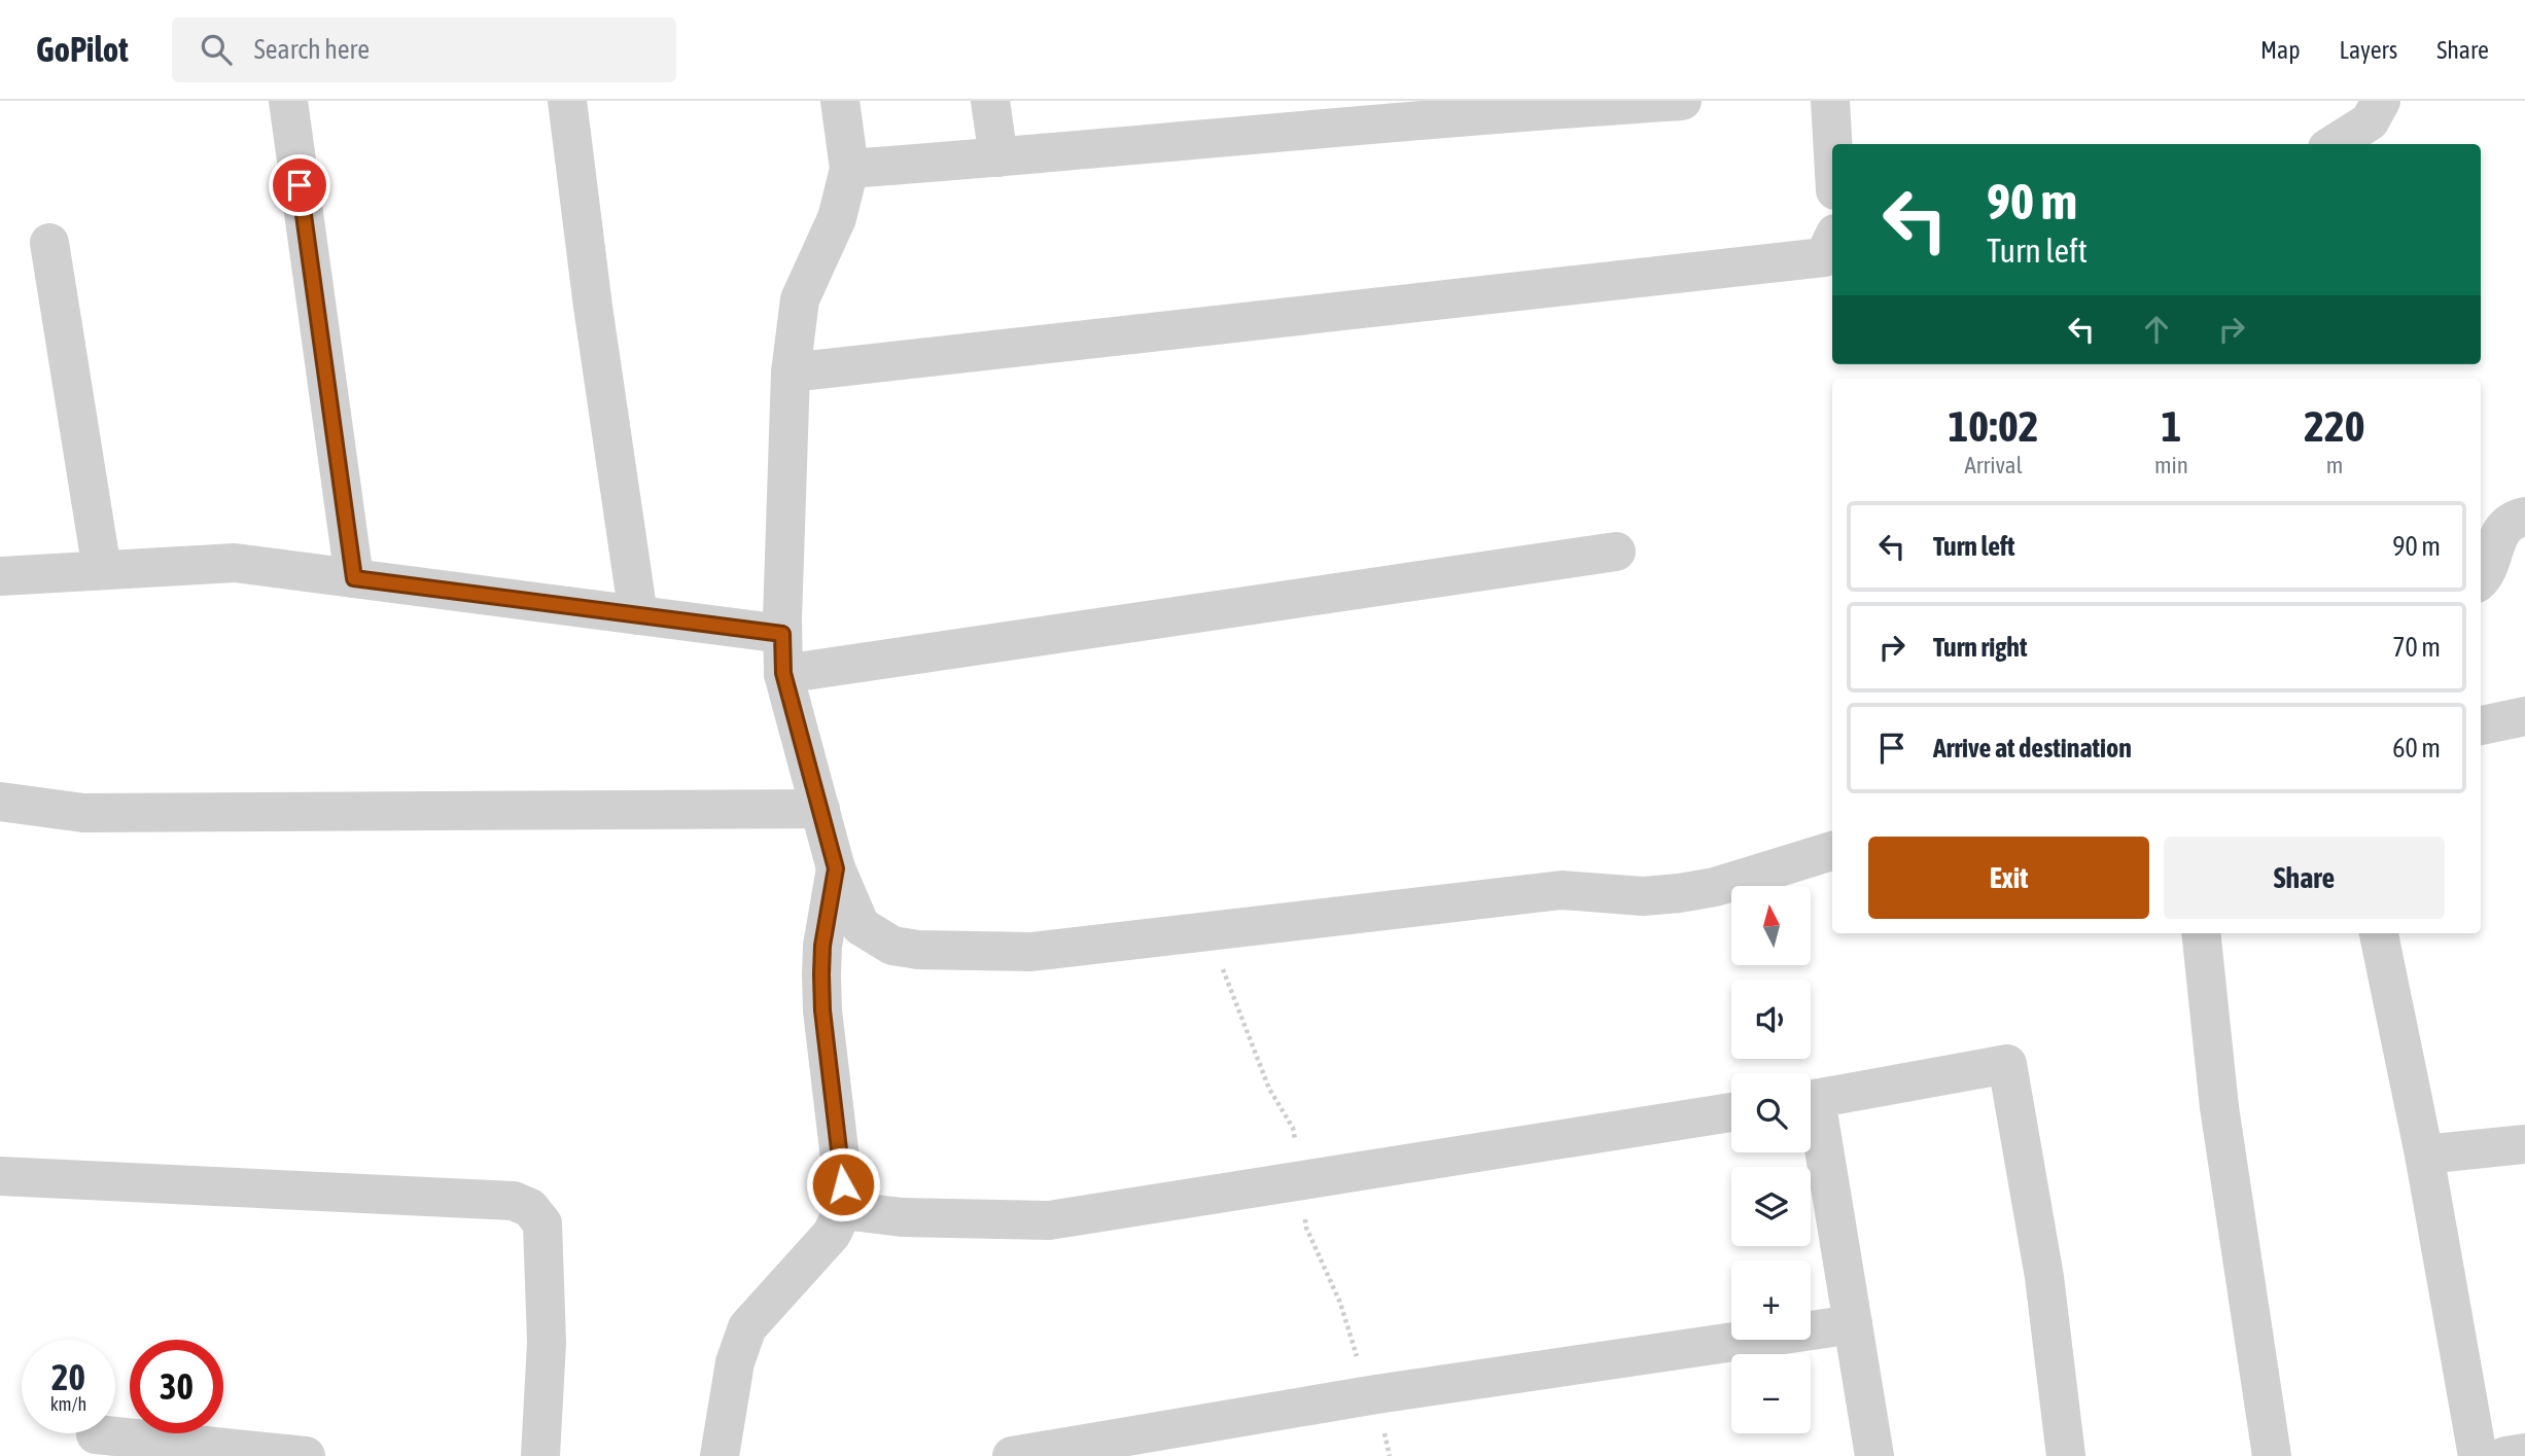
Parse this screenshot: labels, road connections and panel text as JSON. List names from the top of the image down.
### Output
{
  "north": "top",
  "page": {
    "header": "GoPilot",
    "search": "Search here",
    "nav": ["Map", "Layers", "Share"],
    "turn": ["90 m", "Turn left"],
    "eta": [
      "10:02",
      "Arrival",
      "1",
      "min",
      "220",
      "m"
    ],
    "list": [
      {
        "name": "Turn left",
        "value": "90 m"
      },
      {
        "name": "Turn right",
        "value": "70 m"
      },
      {
        "name": "Arrive at destination",
        "value": "60 m"
      }
    ],
    "buttons": ["Exit", "Share"],
    "map_buttons": ["+", "−"],
    "speed": "20 km/h",
    "limit": "30"
  }
}
